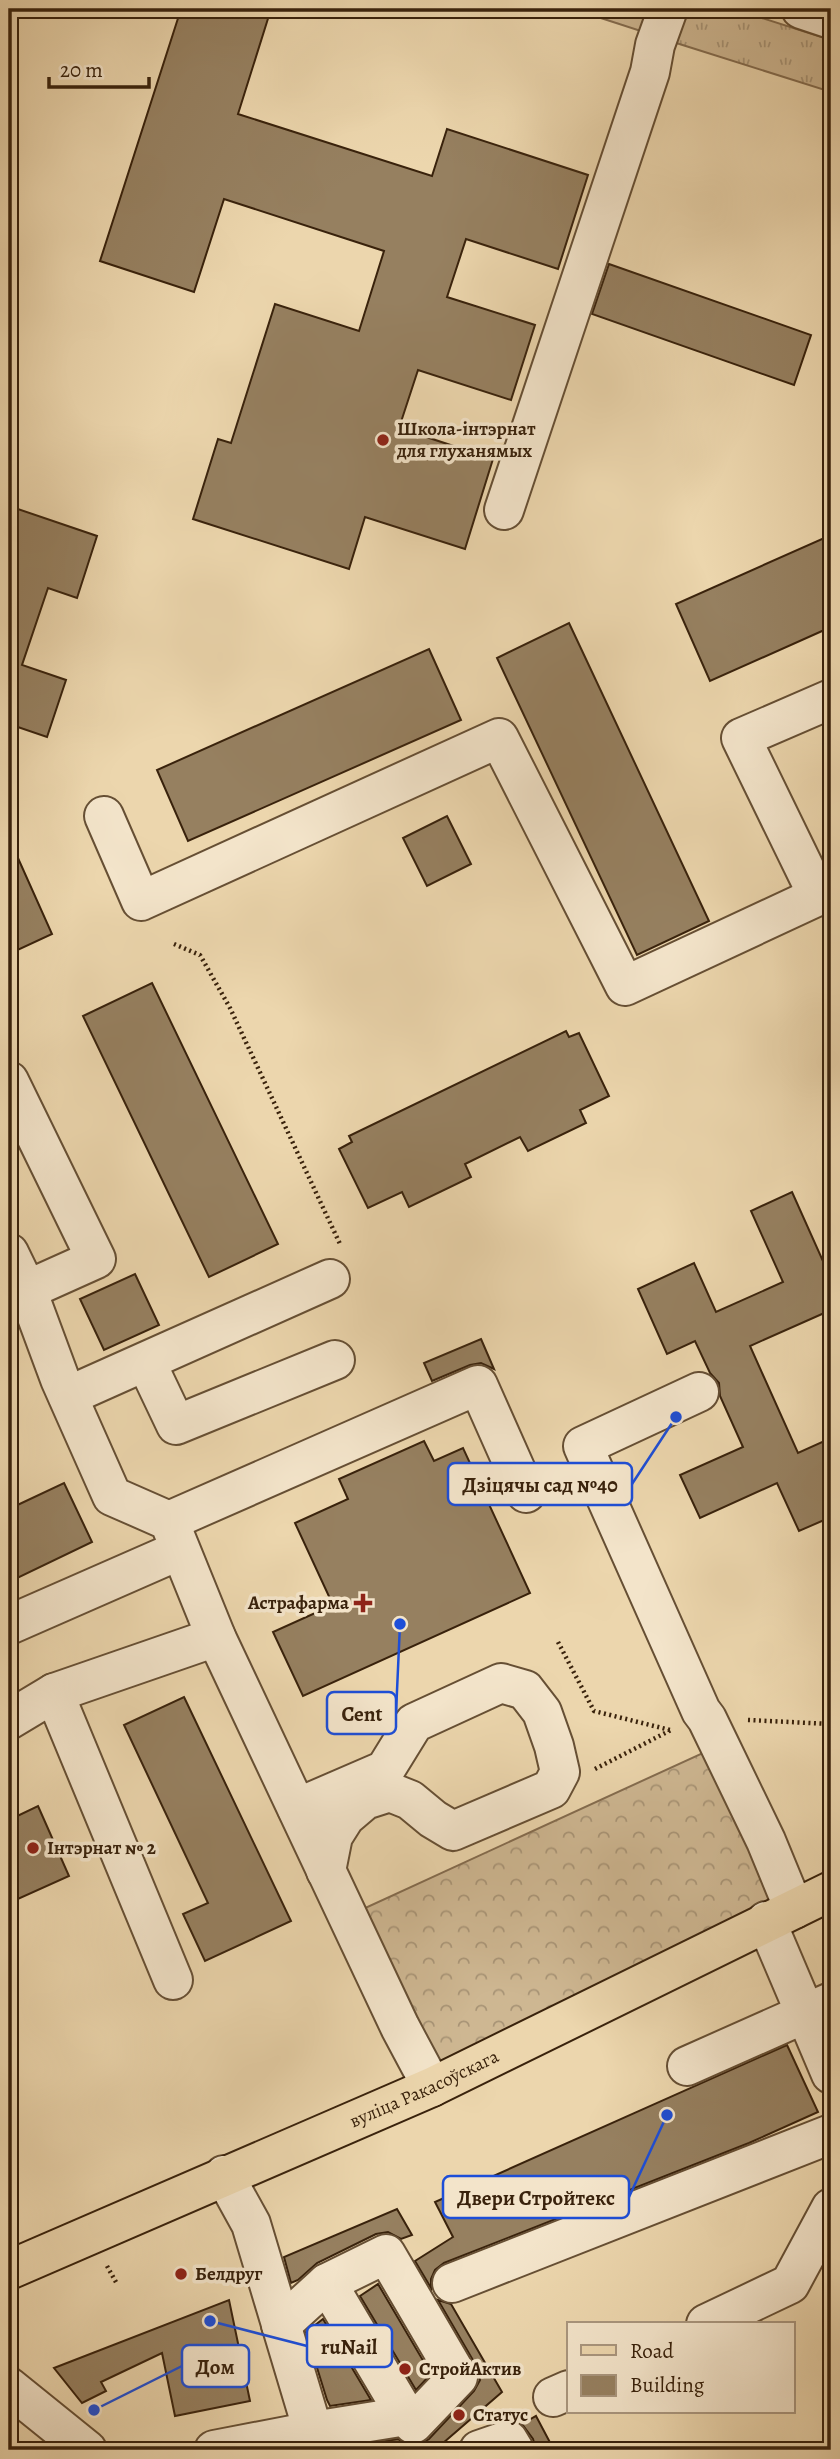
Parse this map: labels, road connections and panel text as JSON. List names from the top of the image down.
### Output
{
  "streets": {
    "main road": ["вуліца Ракасоўскага"]
  },
  "places": {
    "other": [
      "Школа-інтэрнат для глуханямых",
      "Дзіцячы сад №40",
      "Cent",
      "Інтэрнат № 2",
      "Двери Стройтекс",
      "Белдруг",
      "ruNail",
      "СтройАктив",
      "Дом",
      "Статус"
    ],
    "health": ["Астрафарма"]
  },
  "legend": ["Road", "Building"],
  "scale_bar": "20 m"
}
